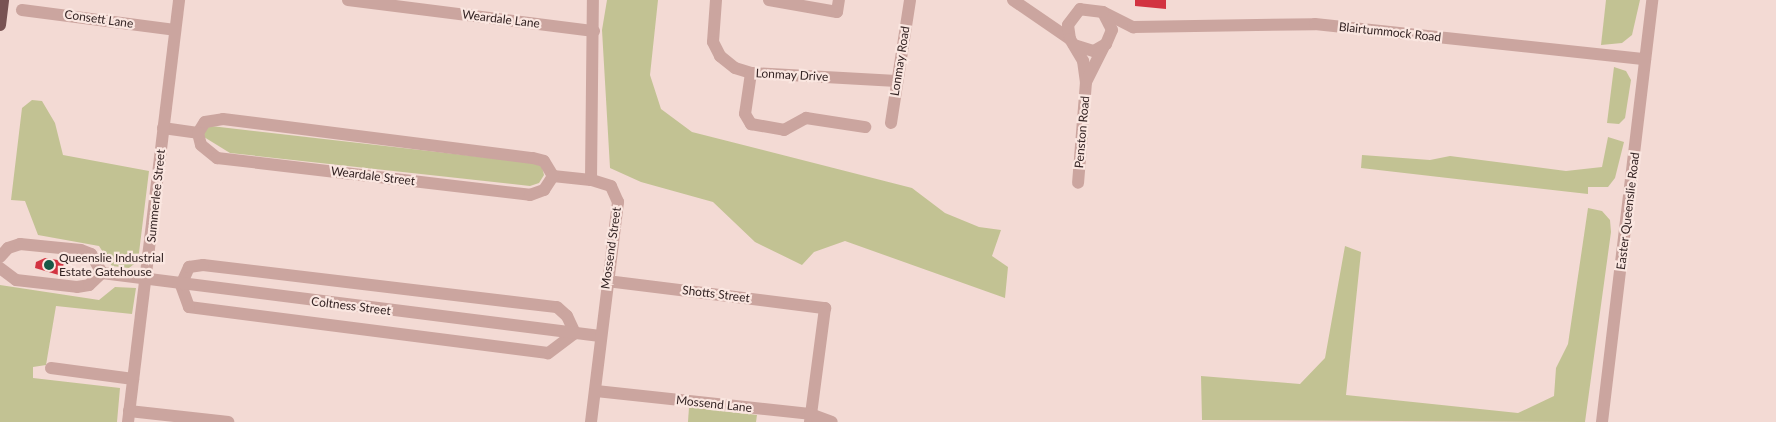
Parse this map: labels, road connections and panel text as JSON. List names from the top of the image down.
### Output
{
  "streets": {
    "street": [
      "Consett Lane",
      "Weardale Lane",
      "Blairtummock Road",
      "Lonmay Road",
      "Lonmay Drive",
      "Penston Road",
      "Weardale Street",
      "Summerlee Street",
      "Easter Queenslie Road",
      "Mossend Street",
      "Shotts Street",
      "Coltness Street",
      "Mossend Lane"
    ]
  },
  "crossings": [
    ["Consett Lane", "Summerlee Street"],
    ["Blairtummock Road", "Easter Queenslie Road"],
    ["Lonmay Road", "Lonmay Drive"],
    ["Summerlee Street", "Coltness Street"],
    ["Mossend Street", "Shotts Street"],
    ["Mossend Street", "Coltness Street"],
    ["Mossend Street", "Mossend Lane"],
    ["Shotts Street", "Mossend Lane"]
  ],
  "places": ["Queenslie Industrial Estate Gatehouse"]
}
